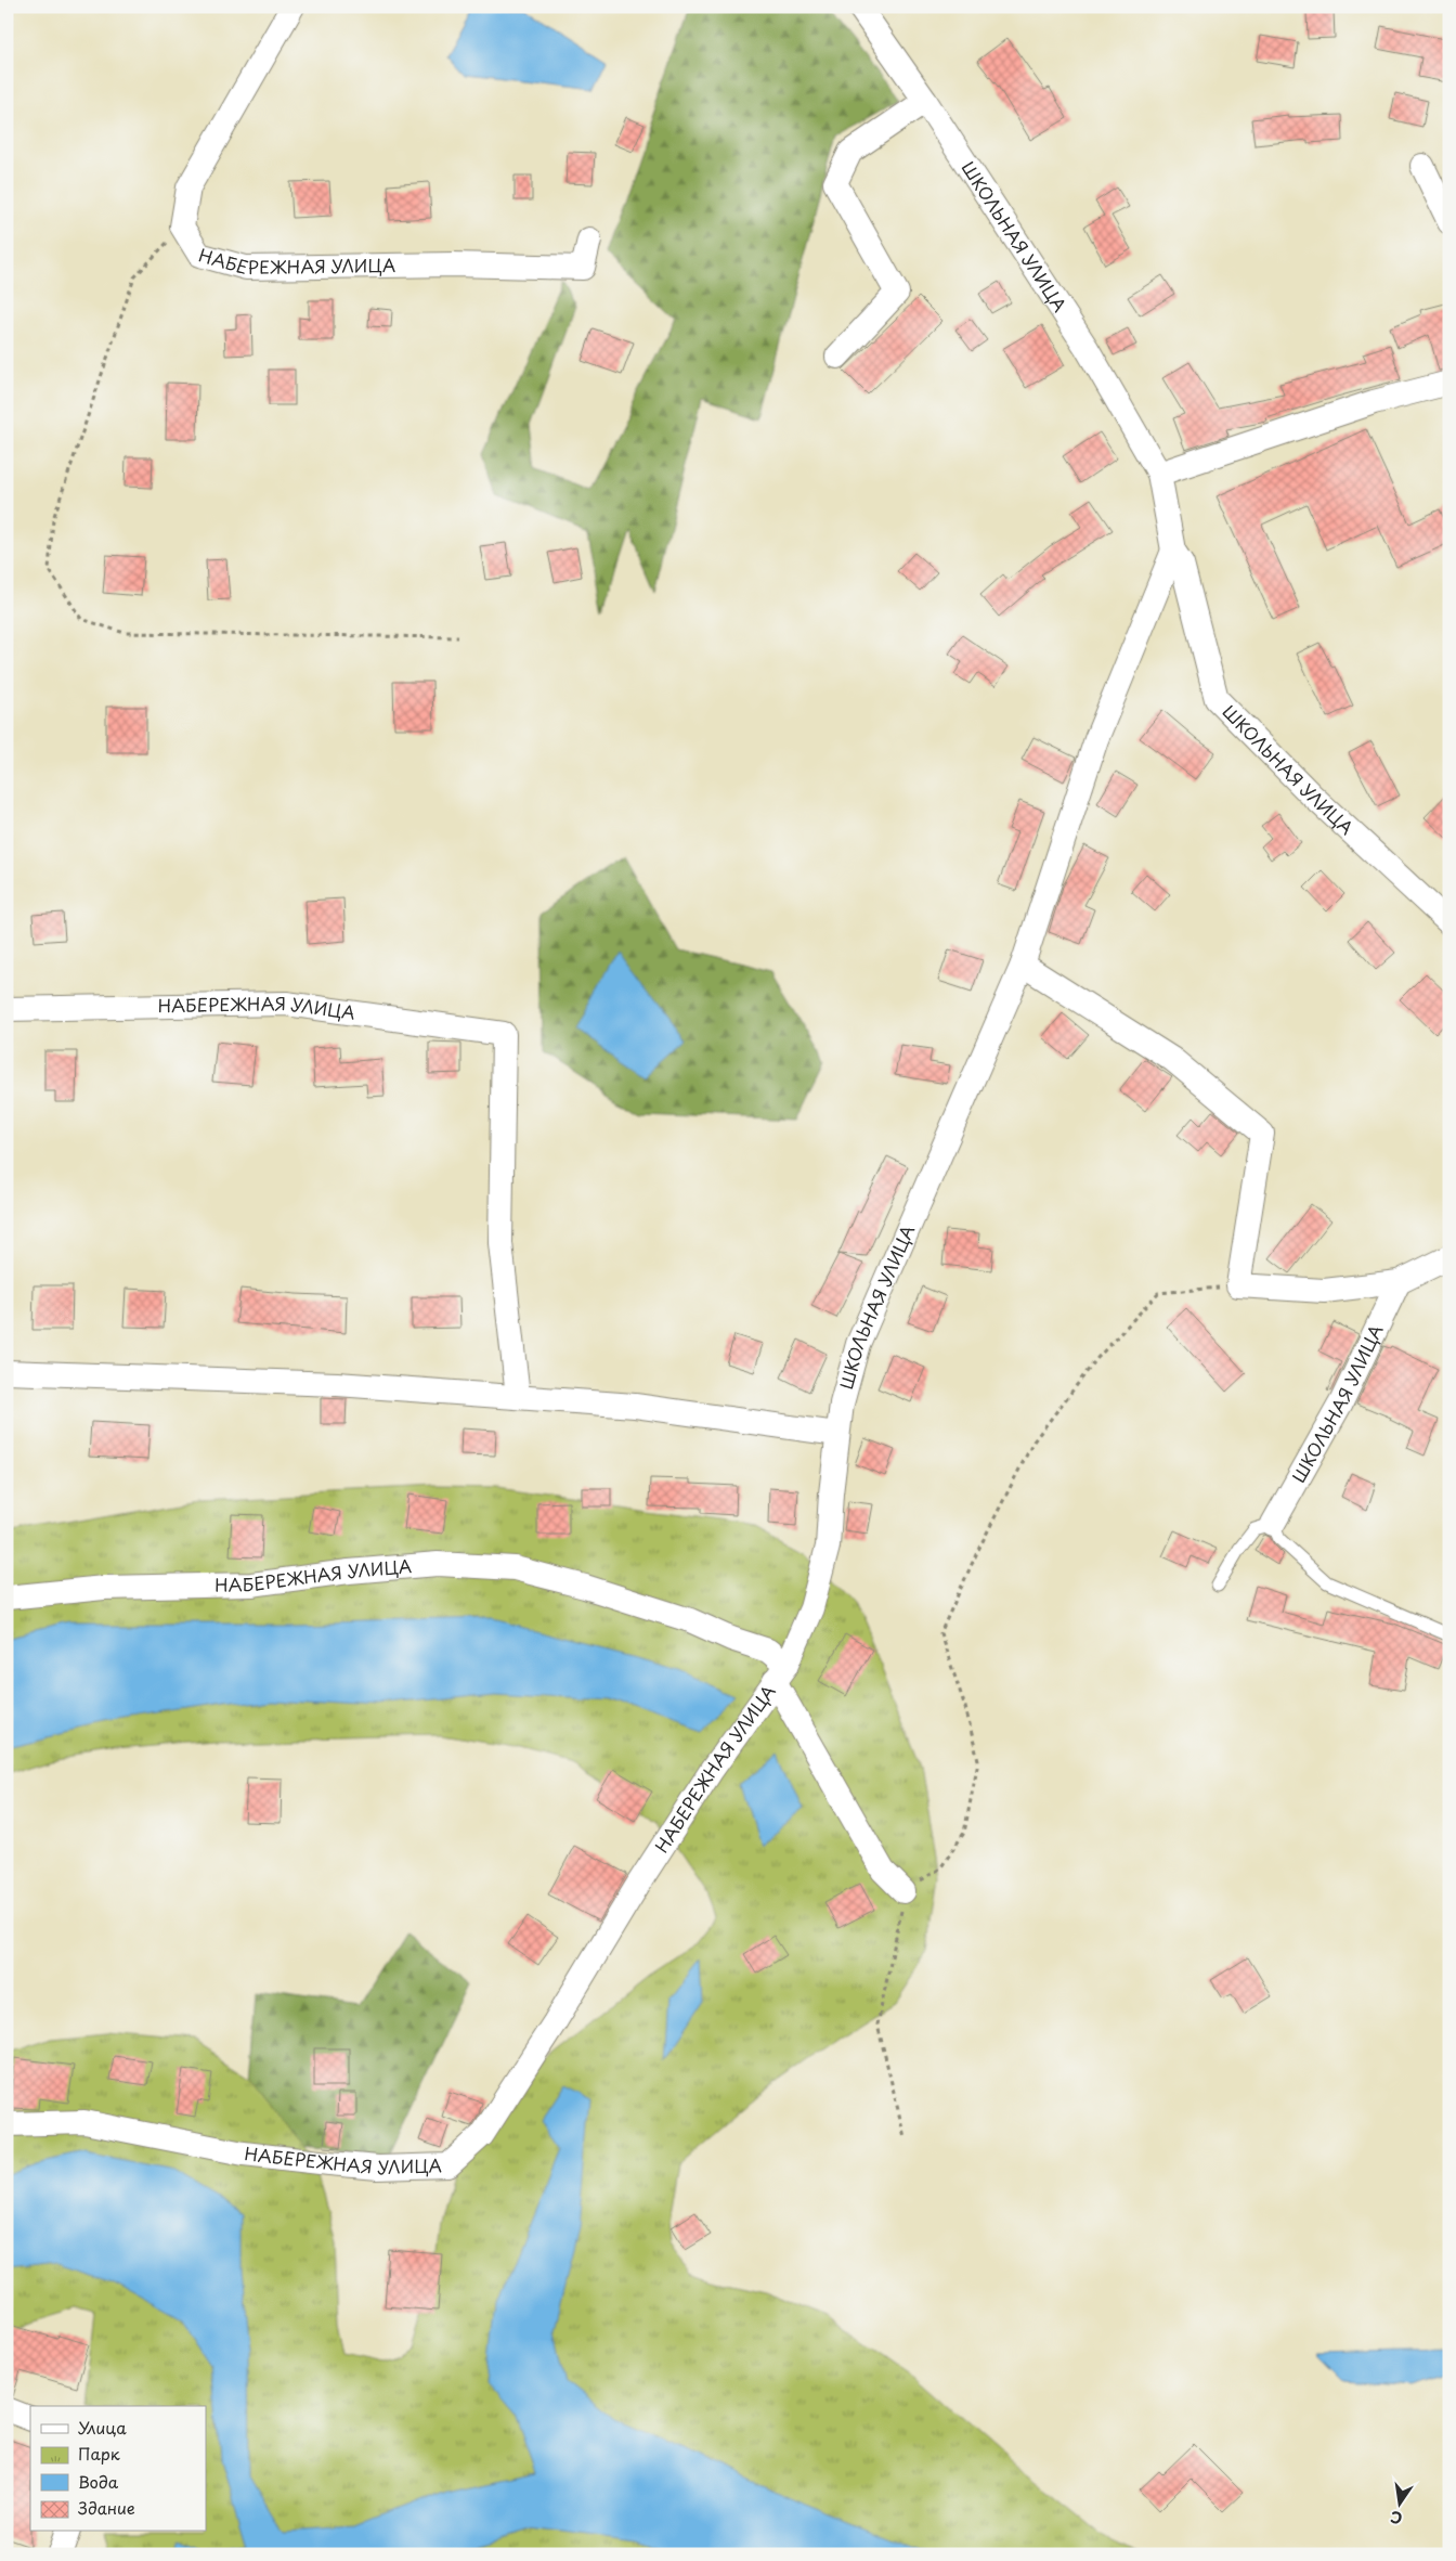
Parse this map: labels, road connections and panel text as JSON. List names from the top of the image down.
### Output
{
  "streets": {
    "street": ["ШКОЛЬНАЯ УЛИЦА", "НАБЕРЕЖНАЯ УЛИЦА"]
  },
  "crossings": [
    ["ШКОЛЬНАЯ УЛИЦА", "НАБЕРЕЖНАЯ УЛИЦА"]
  ],
  "legend": [
    "Улица",
    "Парк",
    "Вода",
    "Здание"
  ],
  "north": "bottom"
}
